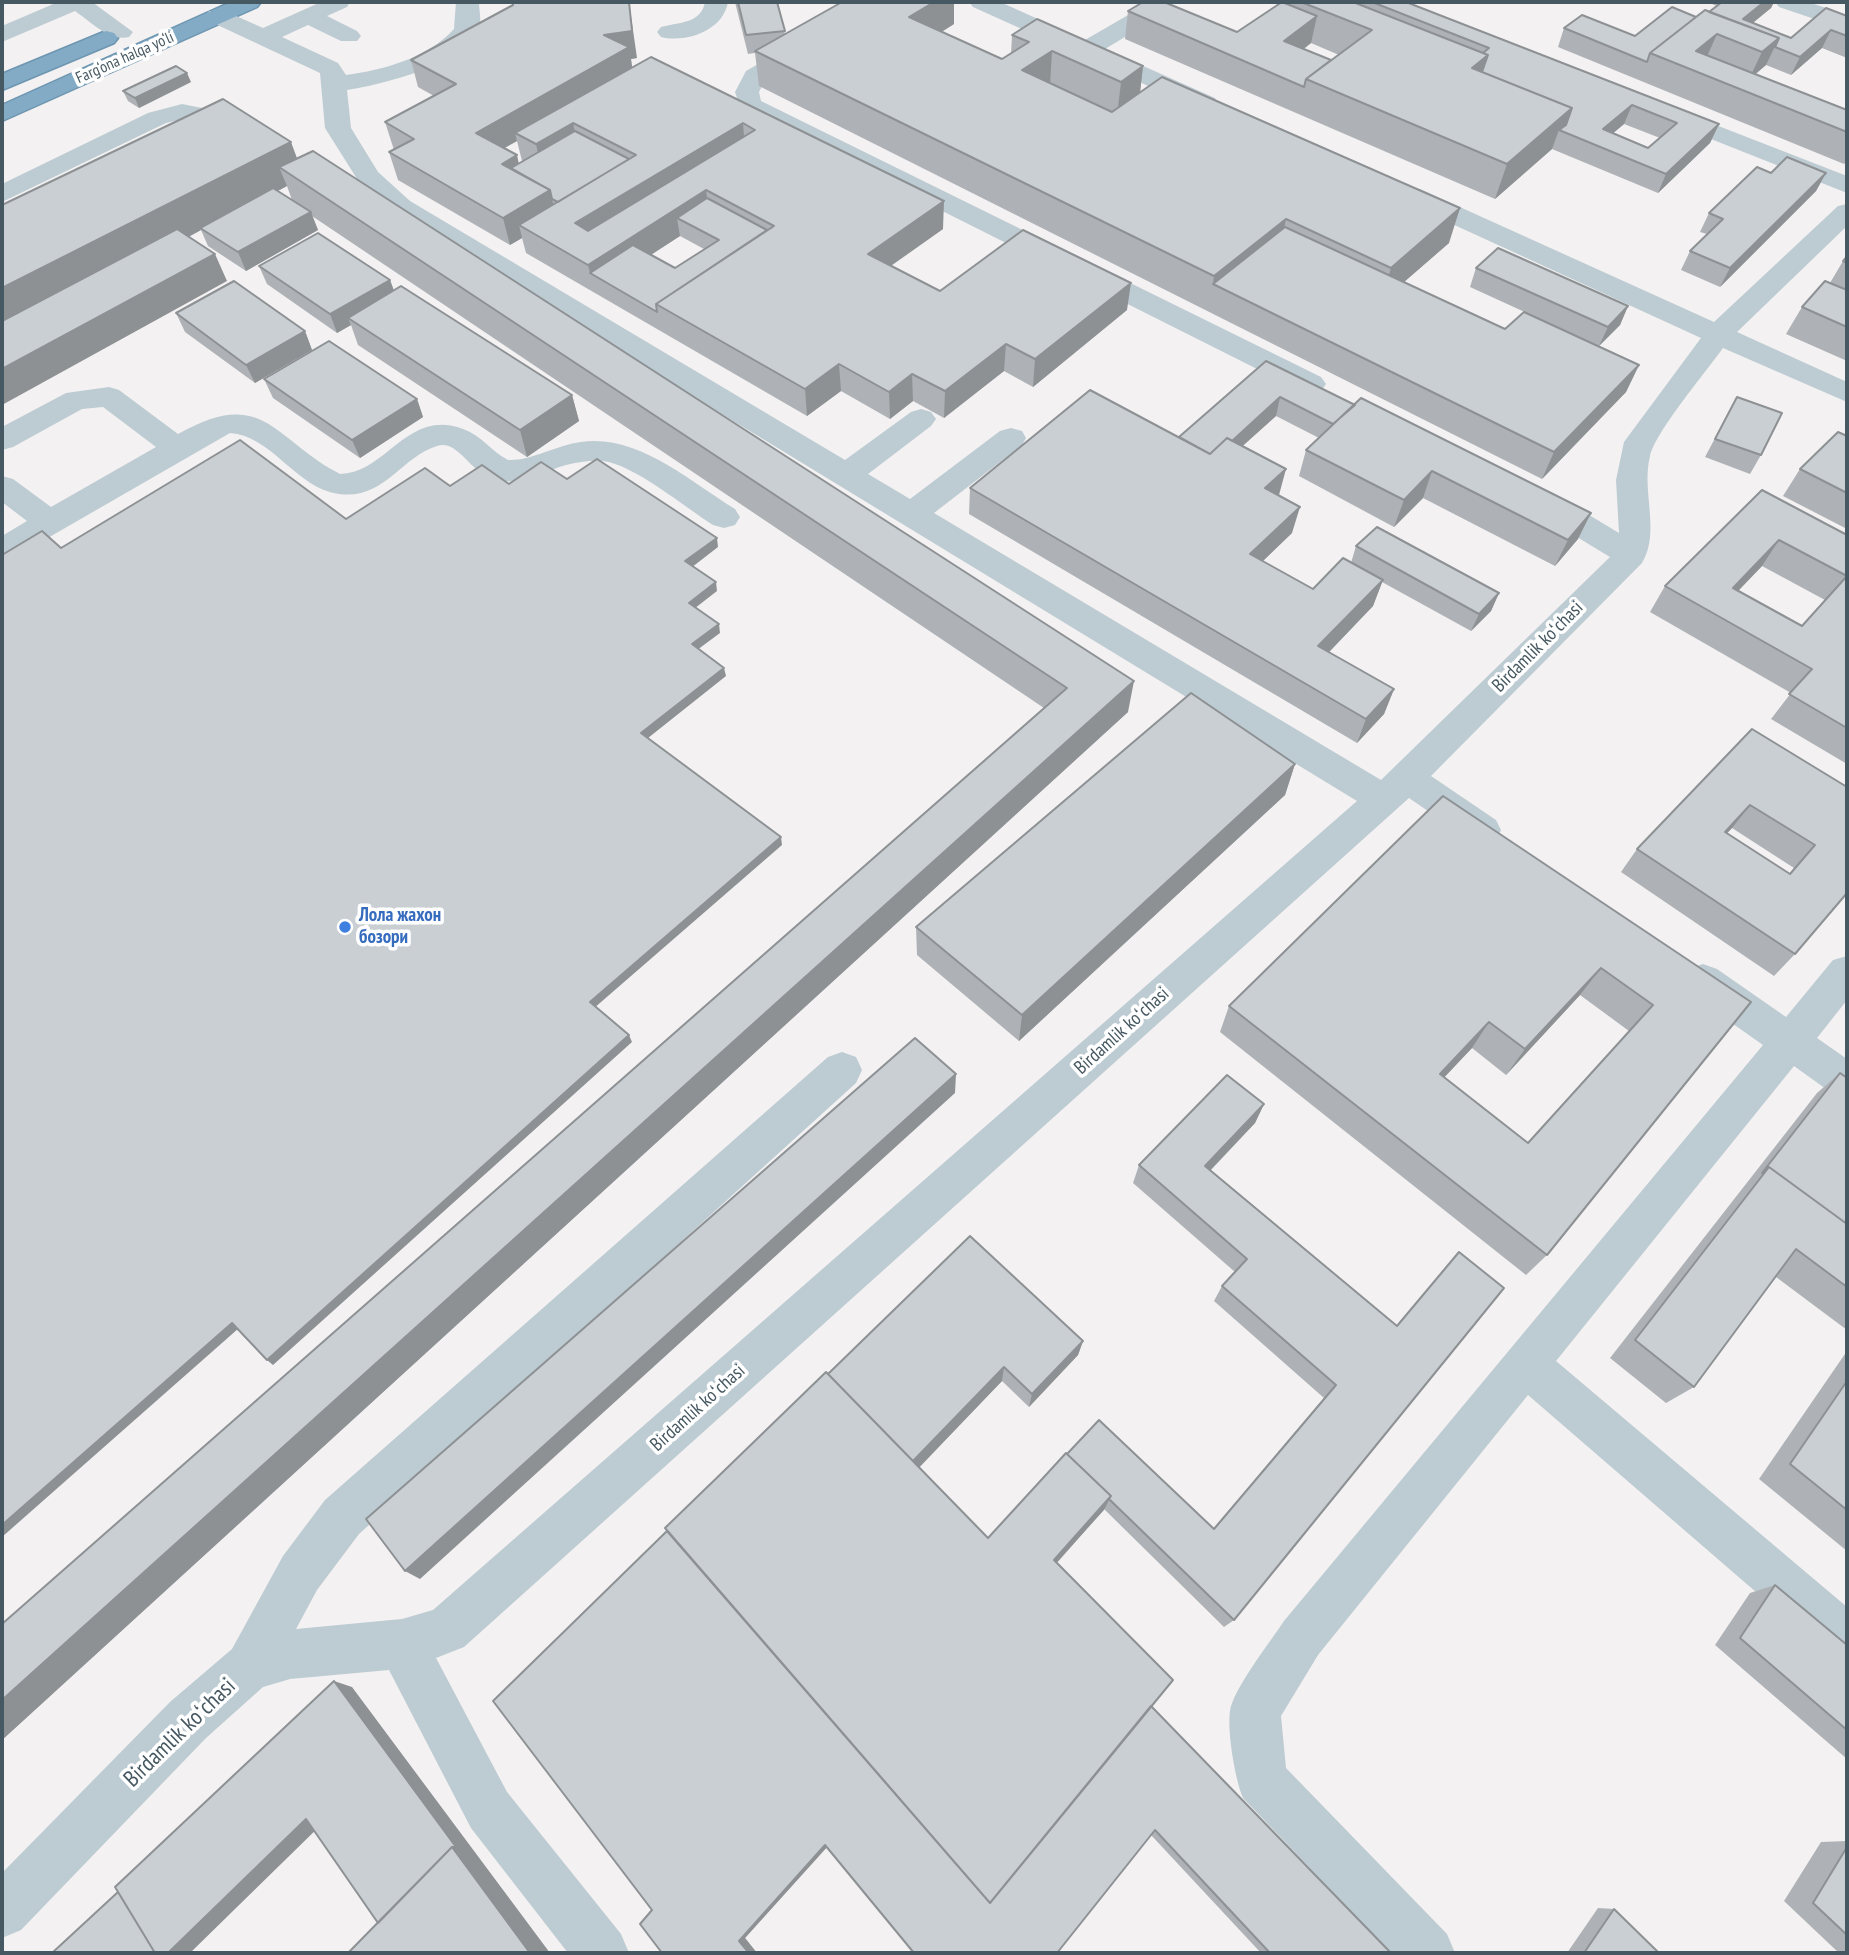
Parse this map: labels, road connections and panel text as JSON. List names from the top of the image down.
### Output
{
  "streets": {
    "highway": ["Farg‘ona halqa yo‘li"],
    "street": ["Birdamlik koʻchasi"]
  },
  "places": ["Лола жахон бозори"]
}
